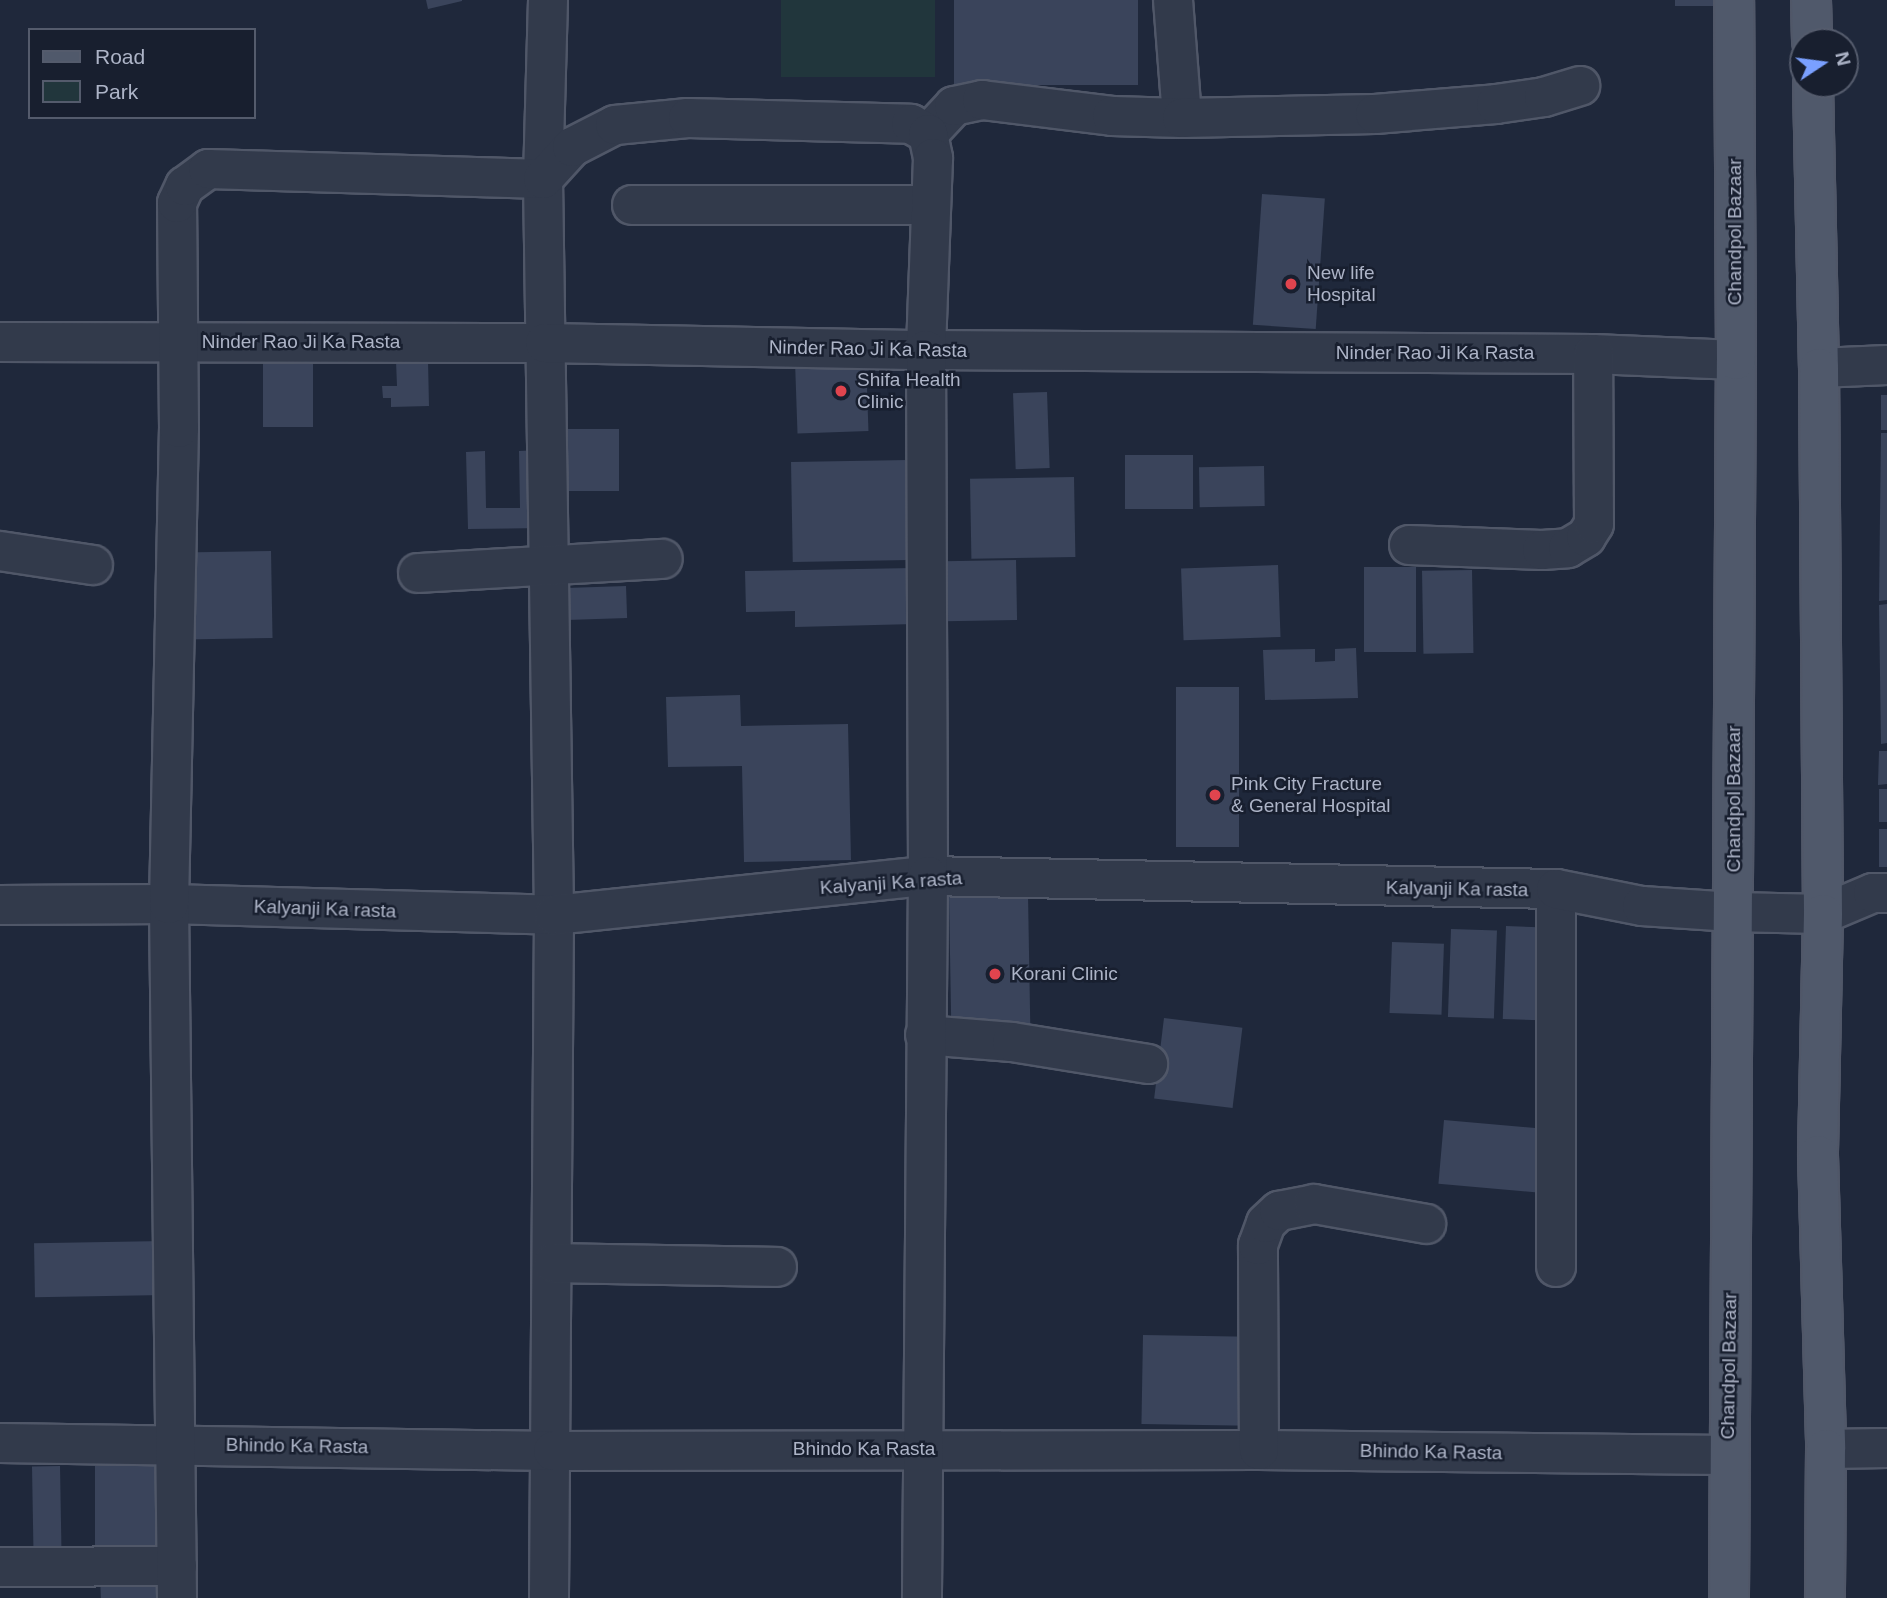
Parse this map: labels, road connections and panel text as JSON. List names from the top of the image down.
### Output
{
  "streets": {
    "main road": ["Chandpol Bazaar"],
    "street": ["Ninder Rao Ji Ka Rasta", "Kalyanji Ka rasta", "Bhindo Ka Rasta"]
  },
  "crossings": [
    ["Chandpol Bazaar", "Ninder Rao Ji Ka Rasta"],
    ["Chandpol Bazaar", "Kalyanji Ka rasta"],
    ["Chandpol Bazaar", "Bhindo Ka Rasta"]
  ],
  "places": [
    "New life Hospital",
    "Shifa Health Clinic",
    "Pink City Fracture & General Hospital",
    "Korani Clinic"
  ],
  "legend": ["Road", "Park"],
  "north": "right"
}
